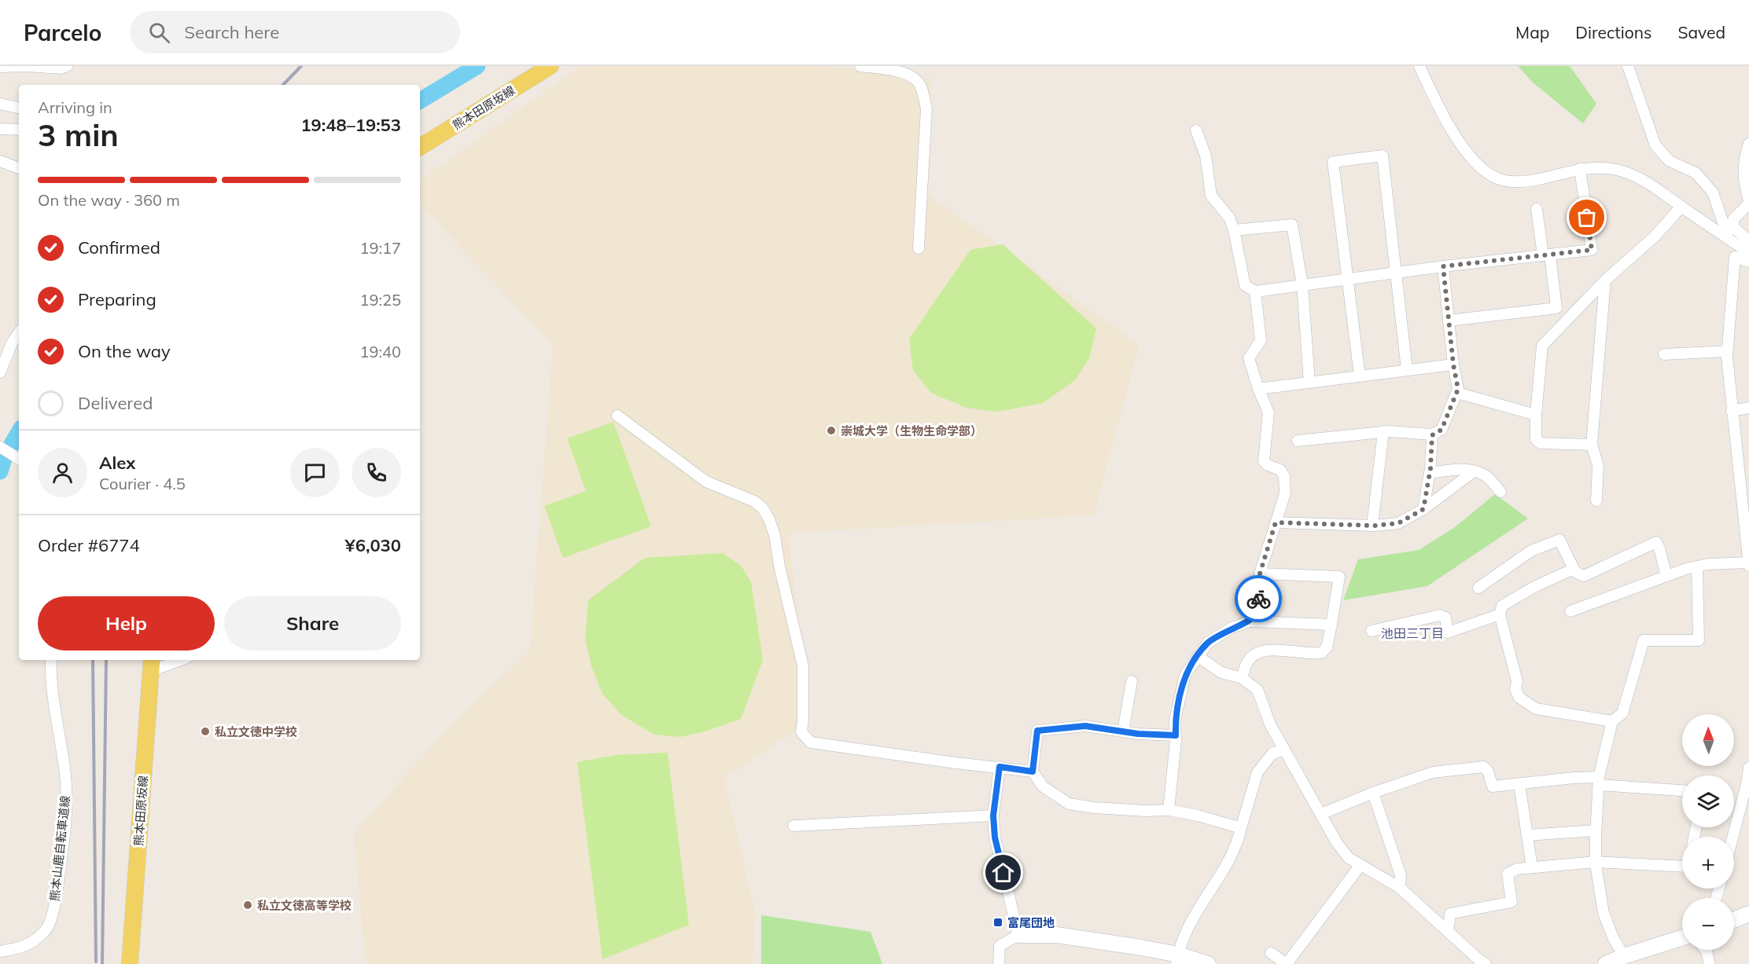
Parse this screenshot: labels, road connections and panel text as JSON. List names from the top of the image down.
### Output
{
  "streets": {
    "main road": ["熊本田原坂線"],
    "street": ["熊本山鹿自転車道線"]
  },
  "districts": ["池田三丁目"],
  "places": {
    "other": ["崇城大学（生物生命学部）", "私立文徳中学校", "私立文徳高等学校"],
    "transit": ["富尾団地"]
  },
  "north": "top",
  "page": {
    "header": "Parcelo",
    "search": "Search here",
    "nav": ["Map", "Directions", "Saved"],
    "heading": ["3 min", "Arriving in", "19:48–19:53"],
    "panel": [
      "Alex",
      "Courier · 4.5",
      "Order #6774",
      "¥6,030"
    ],
    "bar": "On the way · 360 m",
    "list": [
      ["Confirmed", "19:17"],
      ["Preparing", "19:25"],
      ["On the way", "19:40"],
      "Delivered"
    ],
    "buttons": ["Help", "Share"],
    "map_buttons": ["+", "−"]
  }
}
